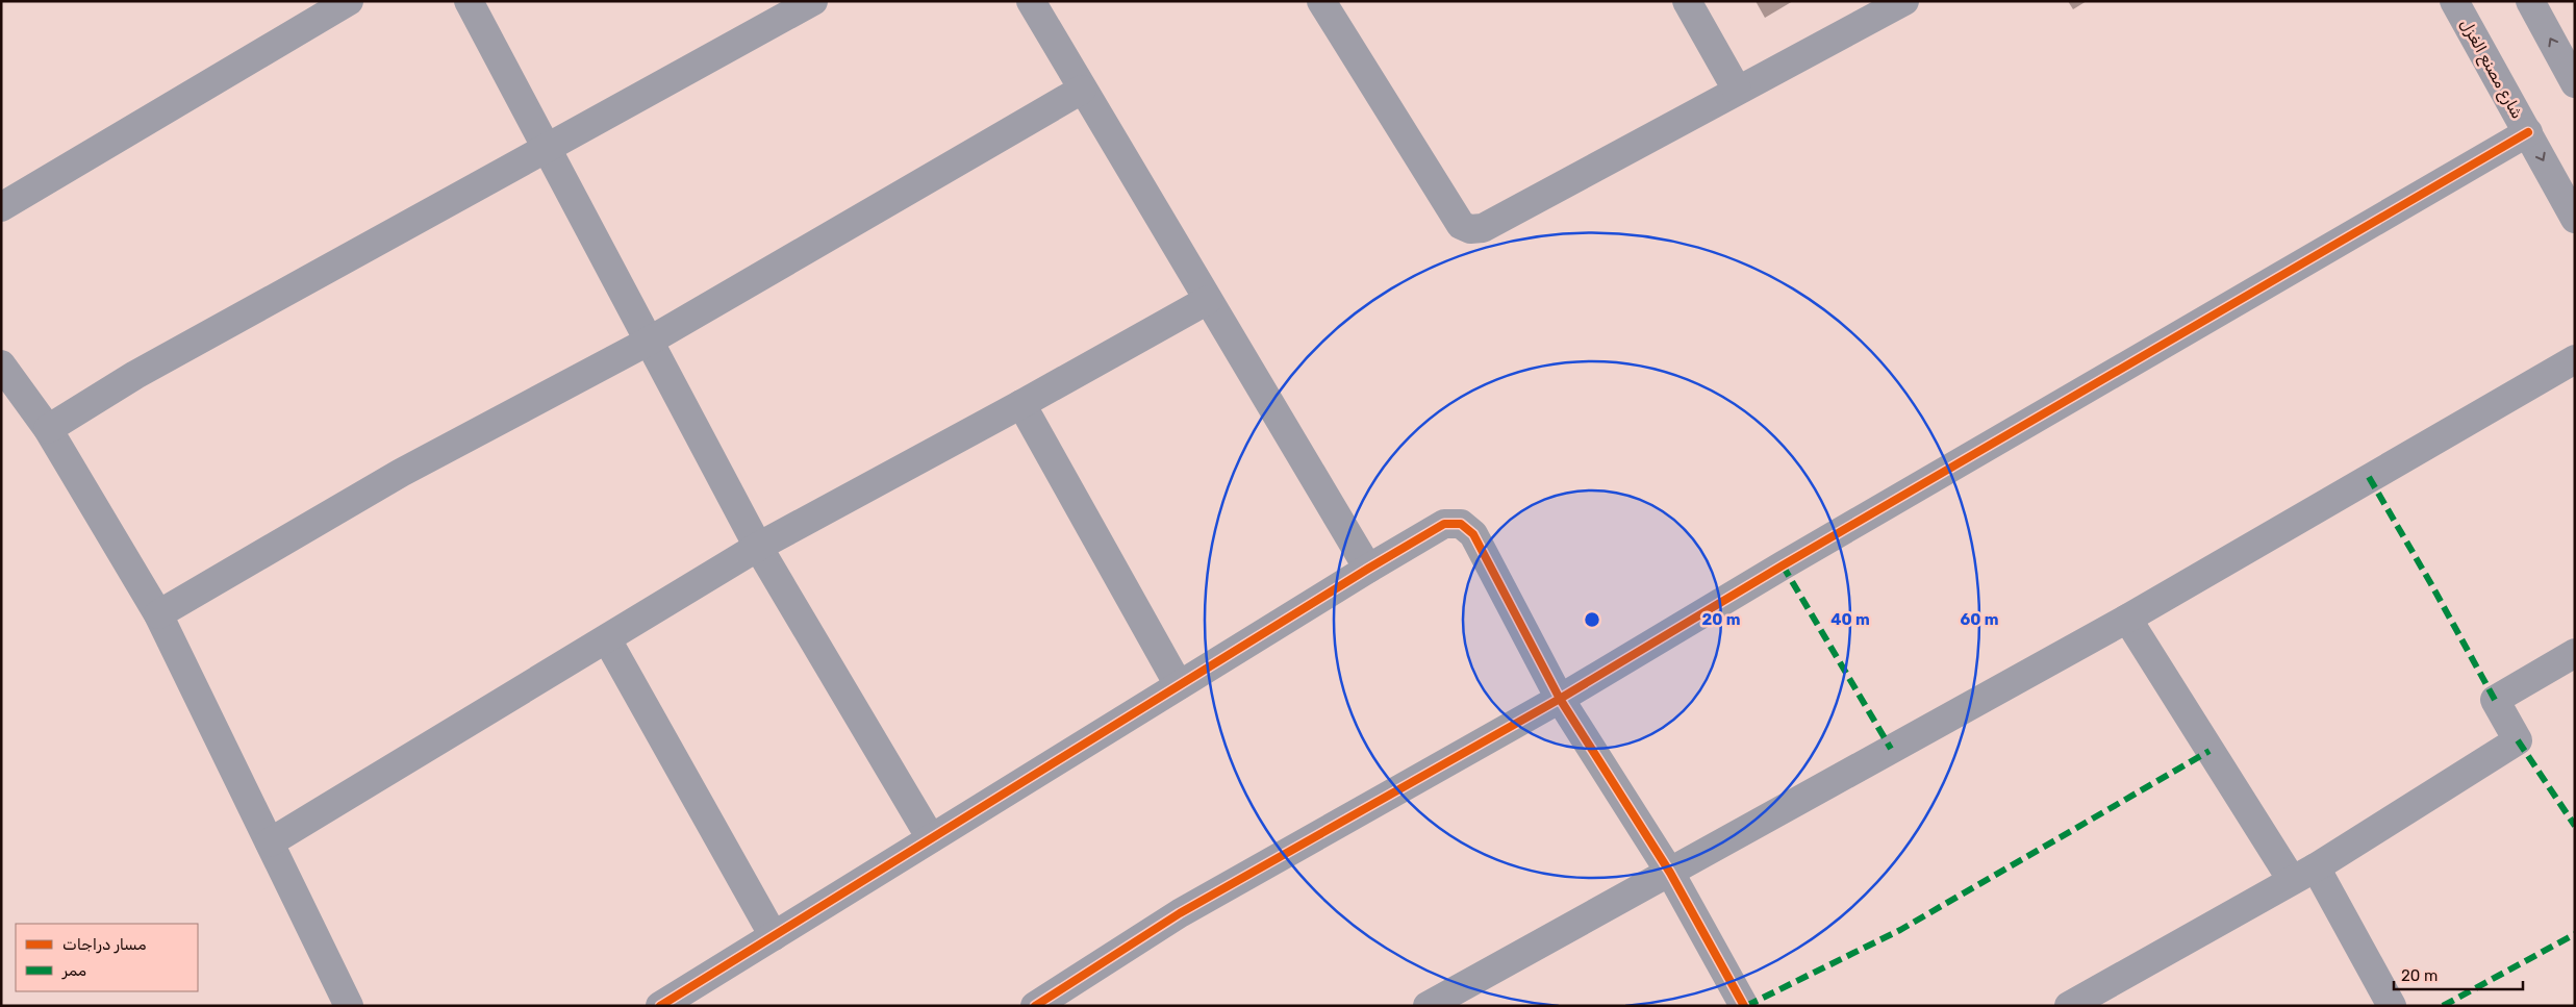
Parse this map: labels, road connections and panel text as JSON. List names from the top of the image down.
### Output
{
  "streets": {
    "street": ["شارع مصنع الغزل"]
  },
  "one_way": ["شارع مصنع الغزل"],
  "legend": ["مسار دراجات", "ممر"],
  "scale_bar": "20 m",
  "rings": ["20 m", "40 m", "60 m"]
}
